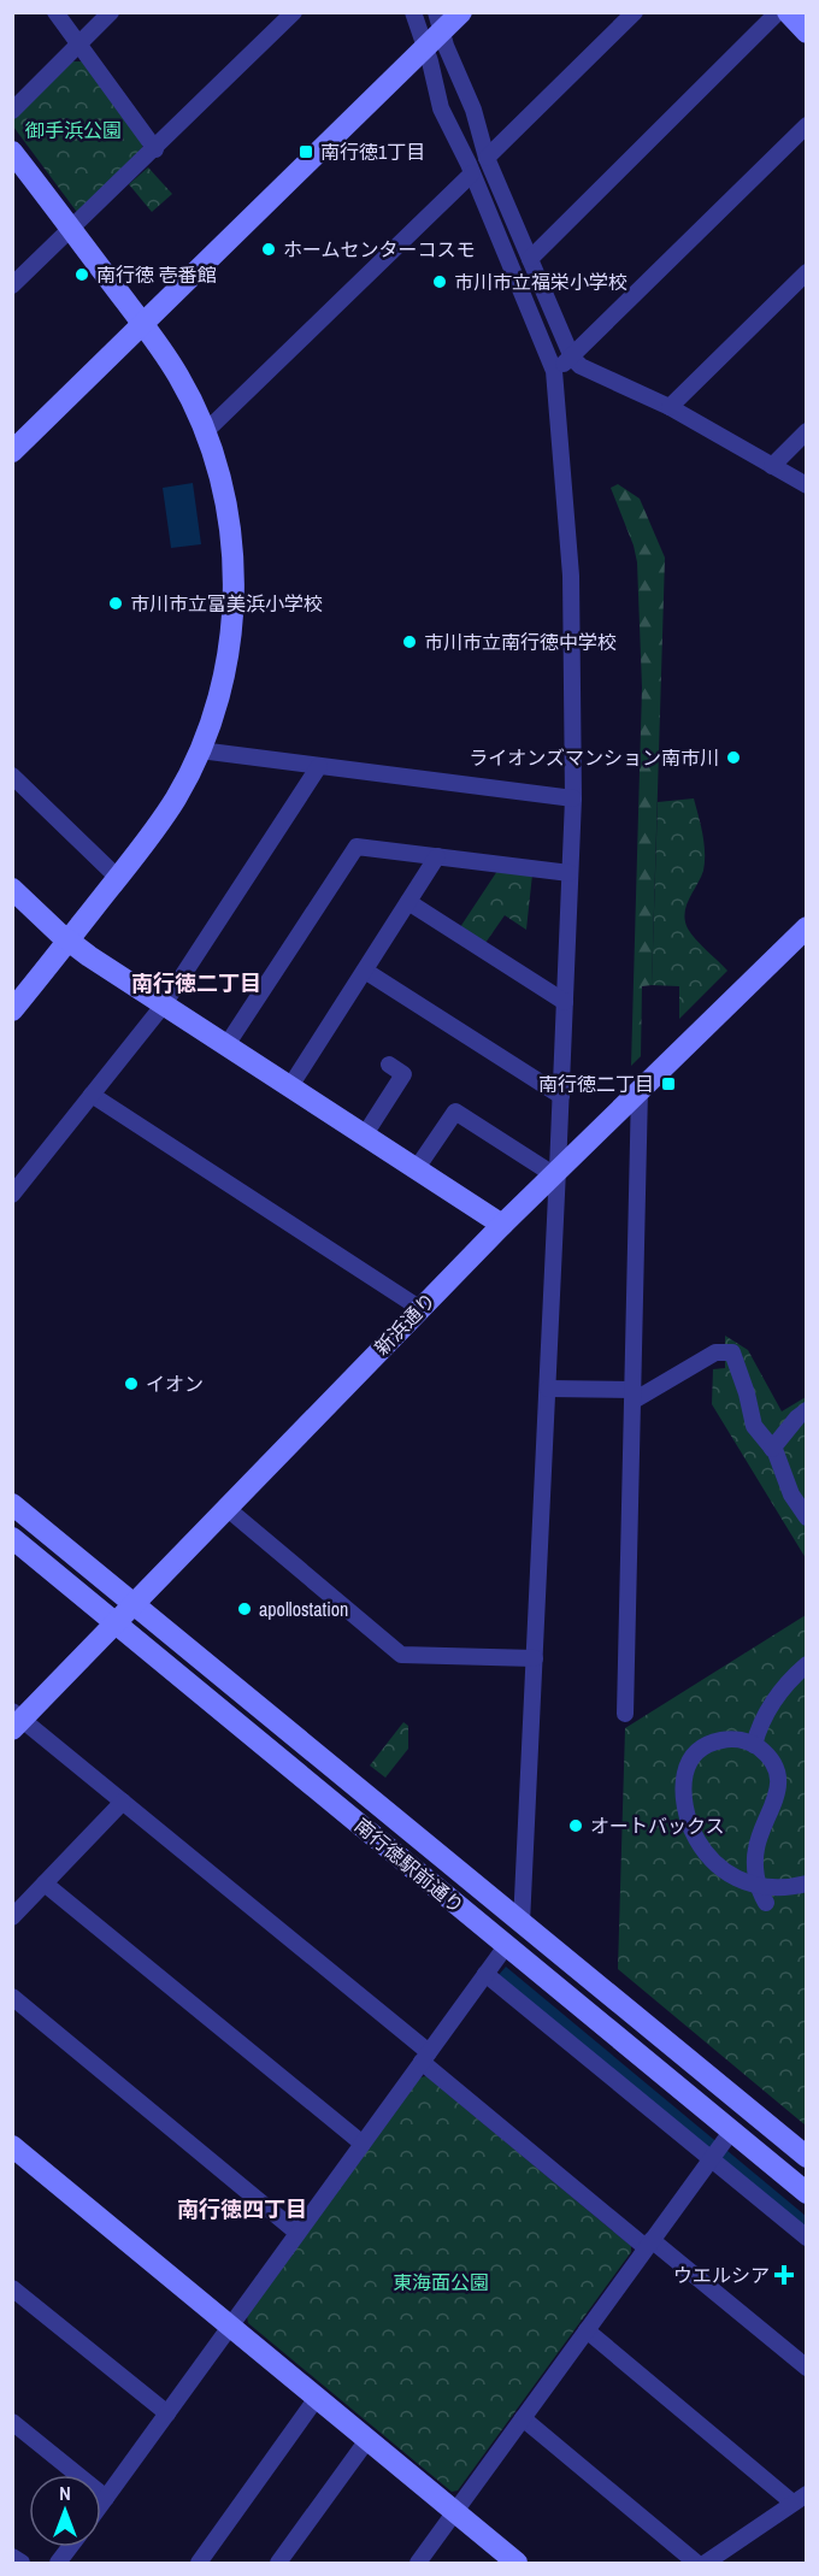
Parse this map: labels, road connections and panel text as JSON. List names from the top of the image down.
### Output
{
  "streets": {
    "street": ["新浜通り", "南行徳駅前通り"]
  },
  "crossings": [
    ["新浜通り", "南行徳駅前通り"]
  ],
  "districts": ["南行徳二丁目", "南行徳四丁目"],
  "parks": ["御手浜公園", "東海面公園"],
  "places": {
    "transit": ["南行徳1丁目", "南行徳二丁目"],
    "other": [
      "ホームセンターコスモ",
      "南行徳 壱番館",
      "市川市立福栄小学校",
      "市川市立富美浜小学校",
      "市川市立南行徳中学校",
      "ライオンズマンション南市川",
      "イオン",
      "apollostation",
      "オートバックス"
    ],
    "health": ["ウエルシア"]
  },
  "north": "top"
}
